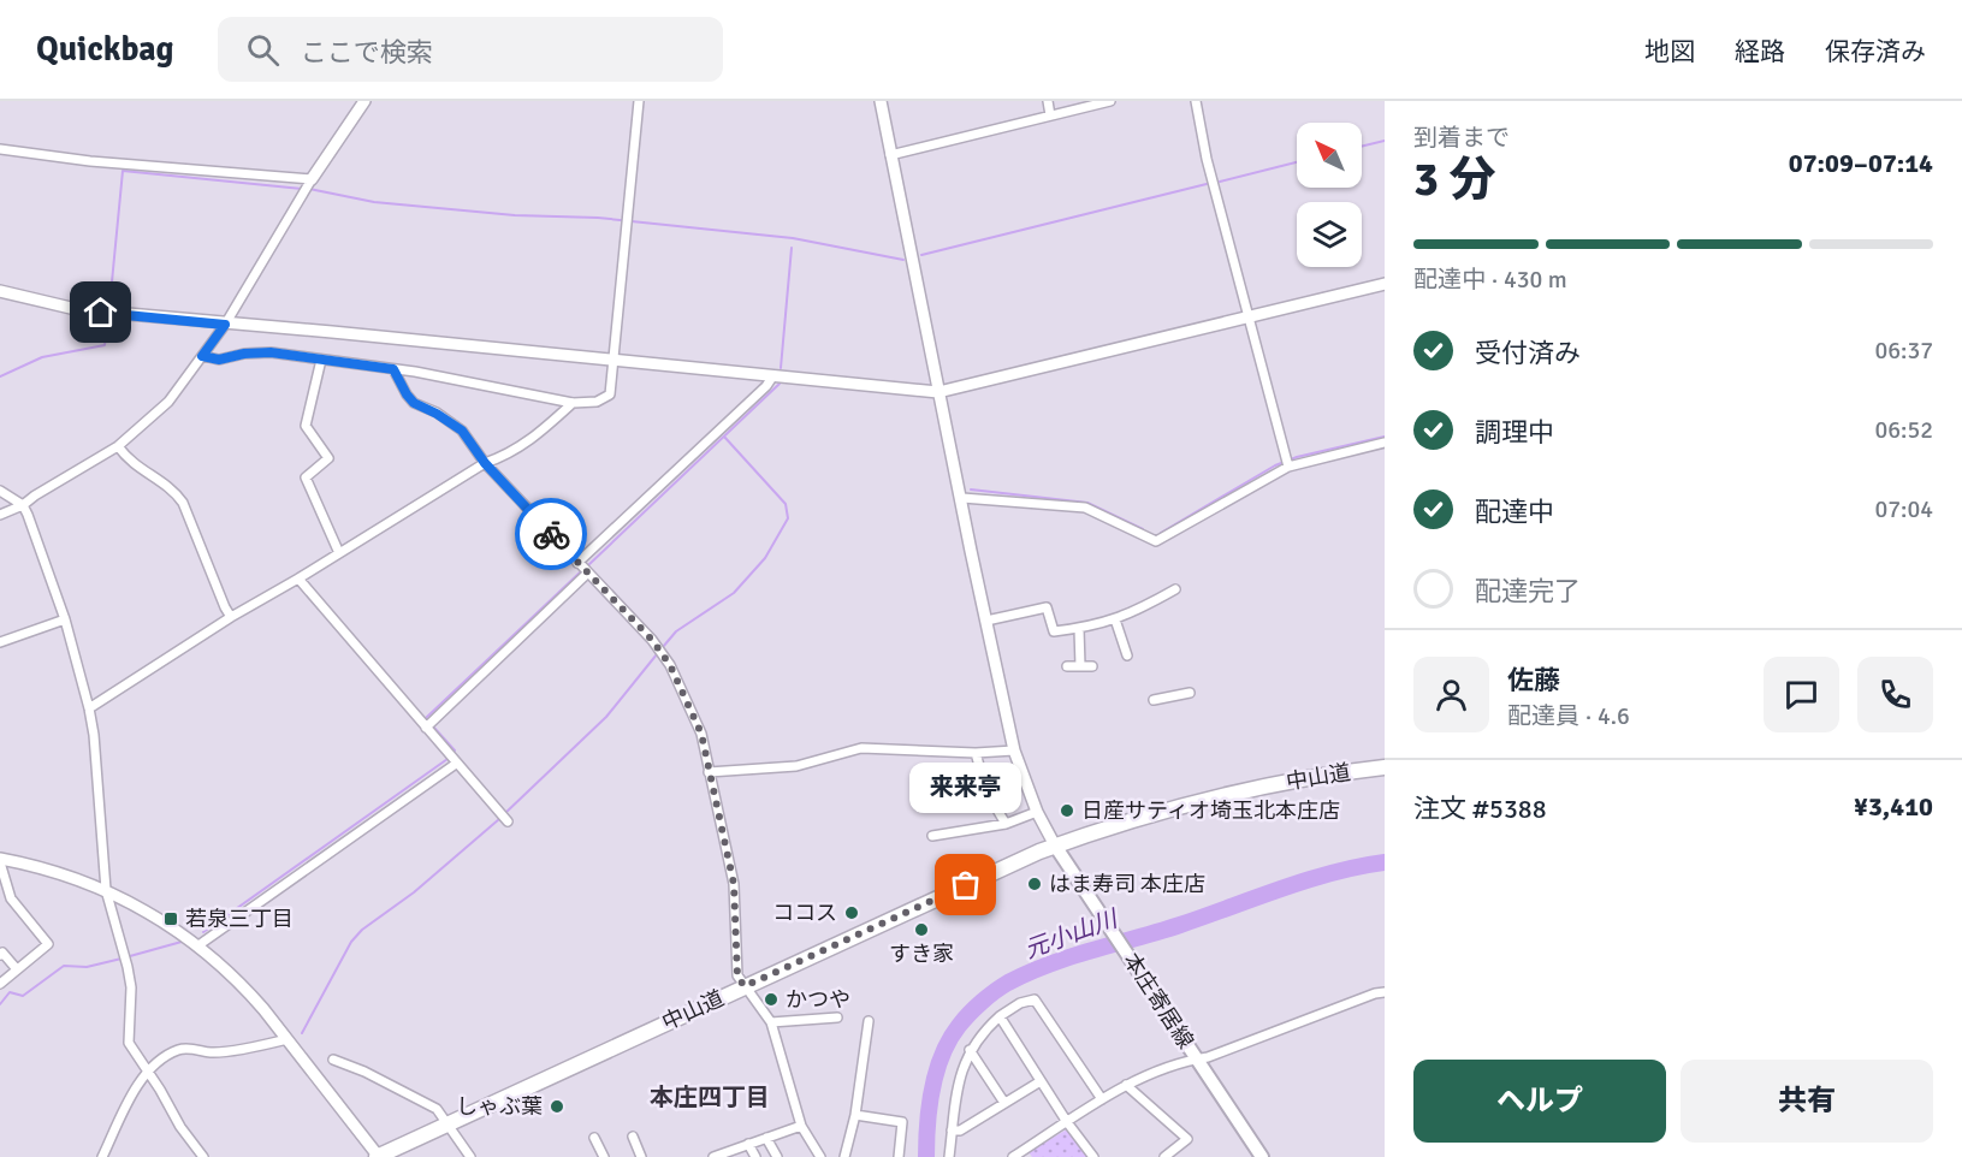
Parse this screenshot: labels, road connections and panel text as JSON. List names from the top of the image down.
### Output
{
  "streets": {
    "highway": ["中山道"],
    "main road": ["本庄寄居線"]
  },
  "crossings": [
    ["中山道", "本庄寄居線"]
  ],
  "districts": ["本庄四丁目"],
  "water": ["元小山川"],
  "places": {
    "other": [
      "日産サティオ埼玉北本庄店",
      "はま寿司 本庄店",
      "来来亭",
      "ココス",
      "すき家",
      "かつや",
      "しゃぶ葉"
    ],
    "transit": ["若泉三丁目"]
  },
  "north": "top left",
  "page": {
    "header": "Quickbag",
    "search": "ここで検索",
    "nav": ["地図", "経路", "保存済み"],
    "heading": ["3 分", "到着まで", "07:09–07:14"],
    "panel": [
      "佐藤",
      "配達員 · 4.6",
      "注文 #5388",
      "¥3,410"
    ],
    "bar": "配達中 · 430 m",
    "list": [
      ["受付済み", "06:37"],
      ["調理中", "06:52"],
      ["配達中", "07:04"],
      "配達完了"
    ],
    "bubble": "来来亭",
    "buttons": ["ヘルプ", "共有"]
  }
}
